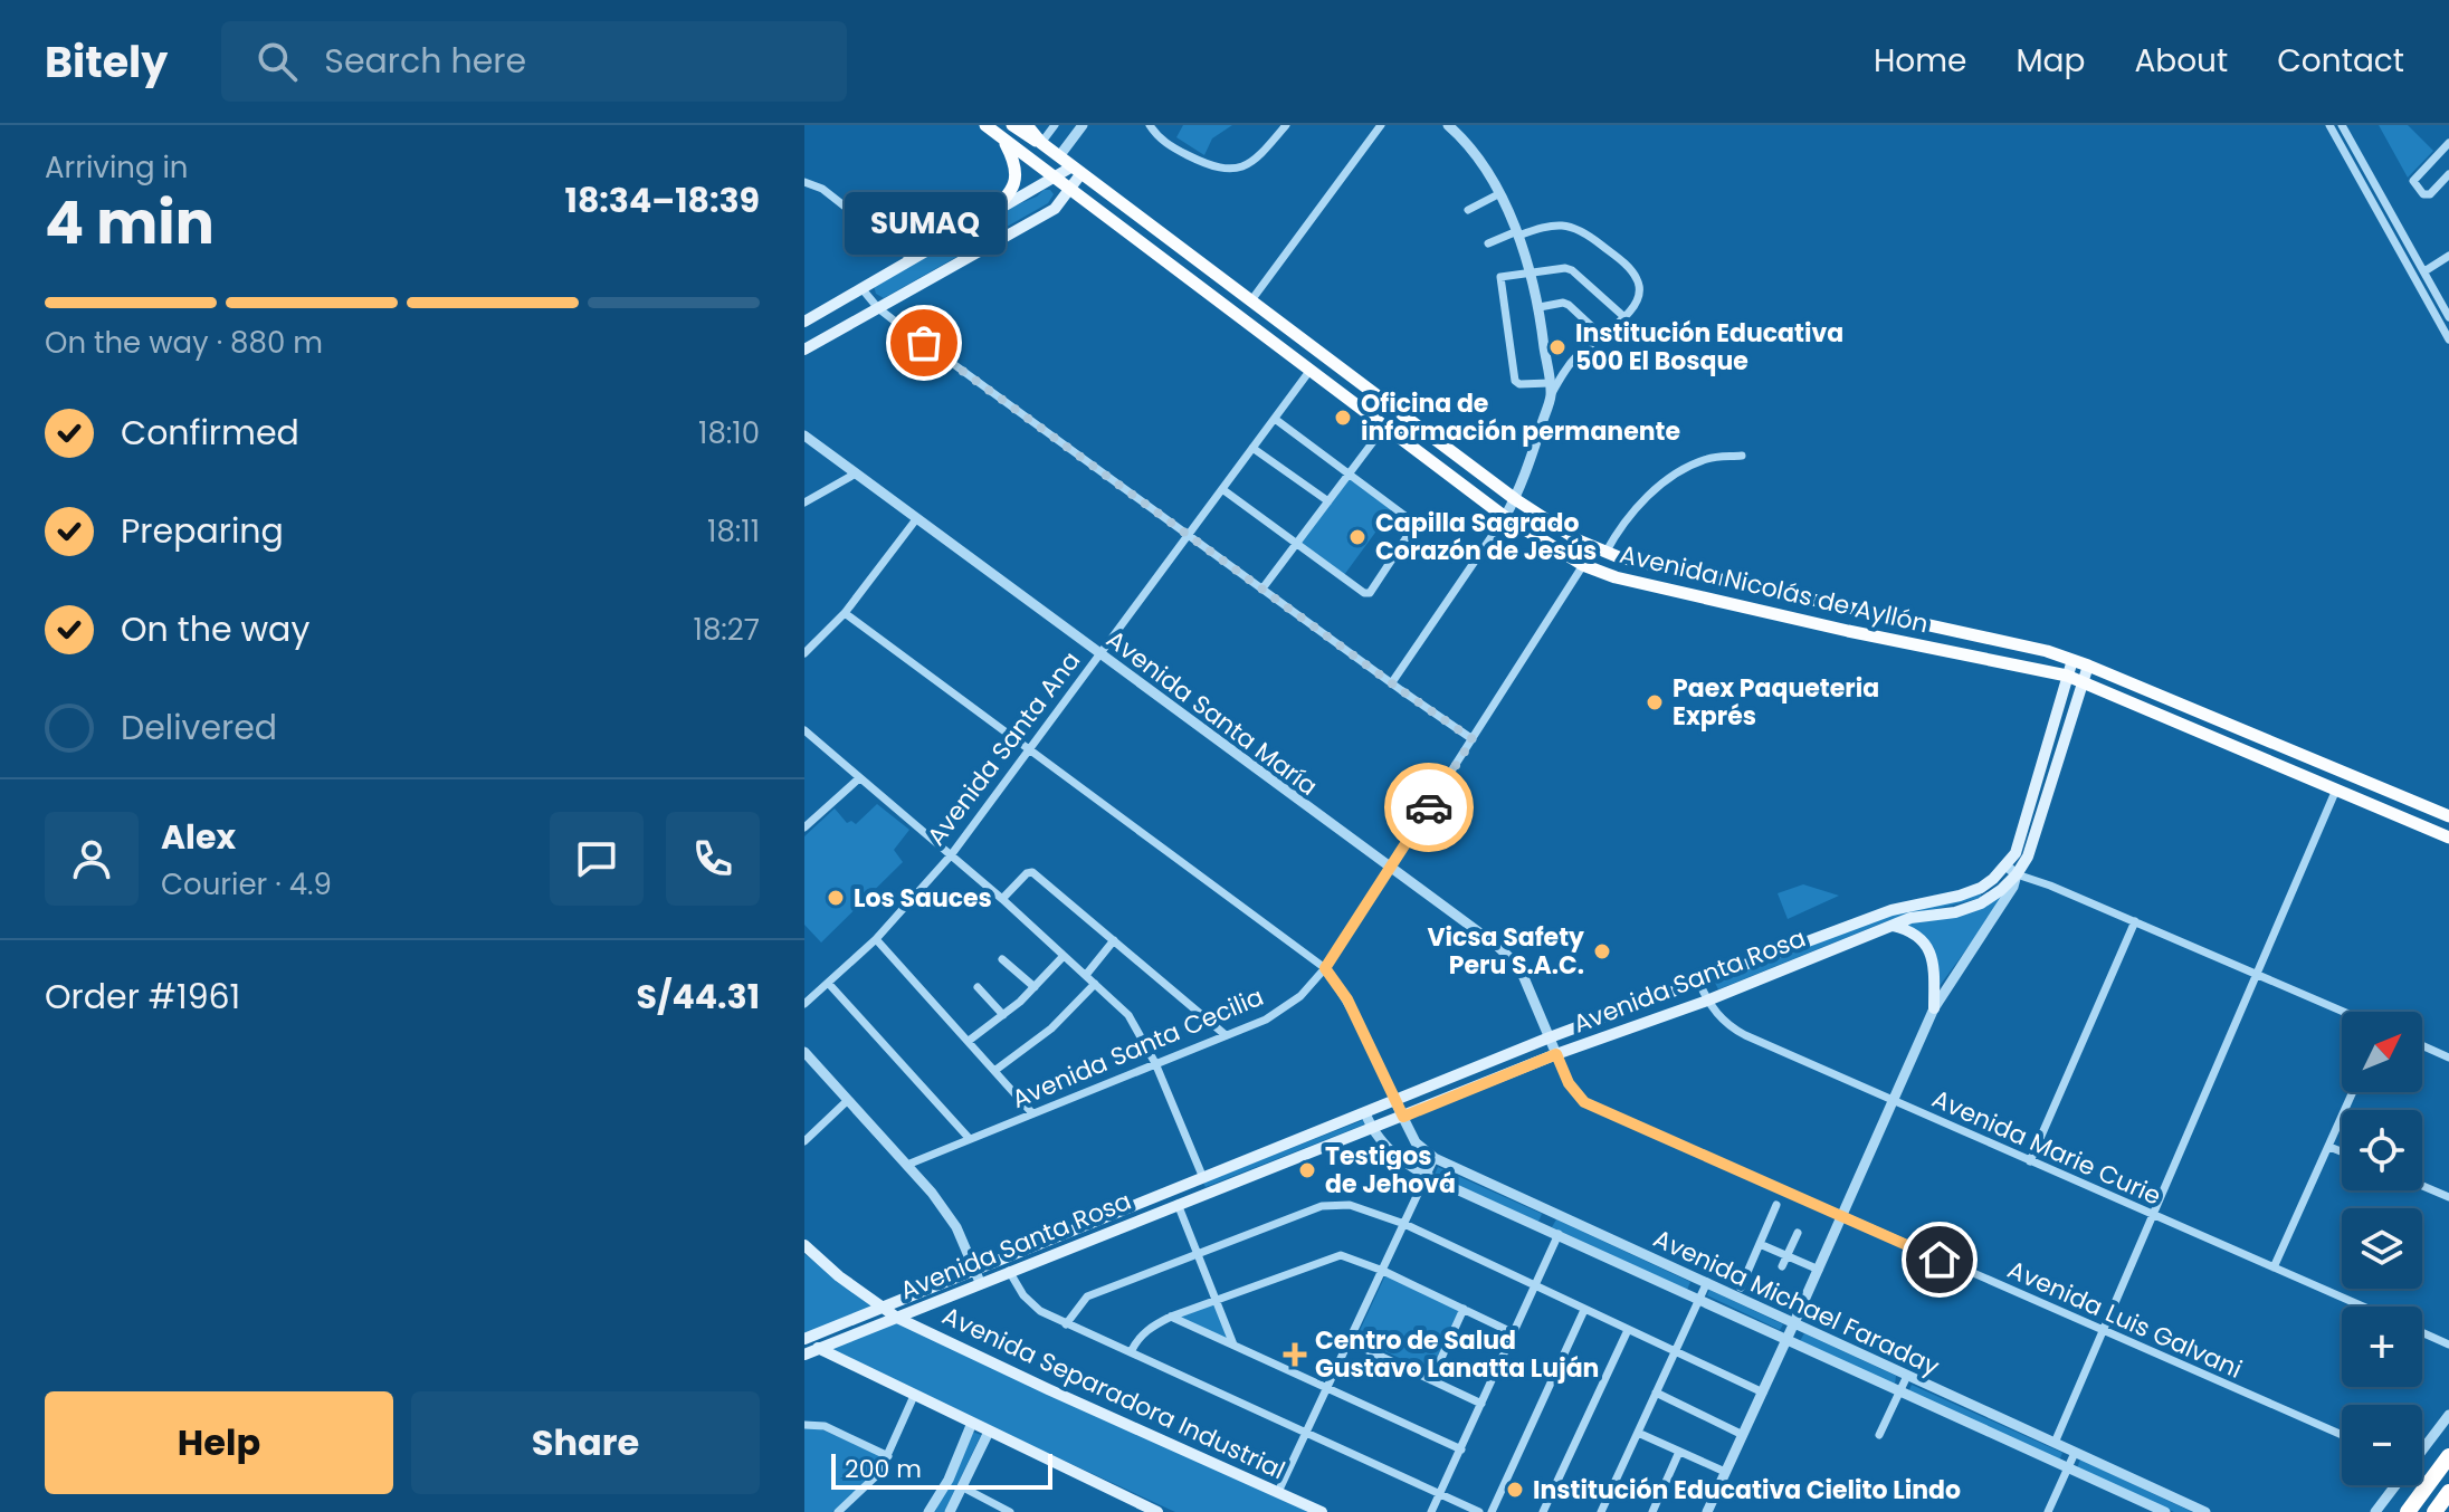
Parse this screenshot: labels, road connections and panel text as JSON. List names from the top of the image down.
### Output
{
  "streets": {
    "main road": ["Avenida Nicolás de Ayllón", "Avenida Santa Rosa", "Avenida Separadora Industrial"],
    "street": [
      "Avenida Santa María",
      "Avenida Santa Ana",
      "Avenida Santa Cecilia",
      "Avenida Marie Curie",
      "Avenida Michael Faraday",
      "Avenida Luis Galvani"
    ]
  },
  "crossings": [
    ["Avenida Nicolás de Ayllón", "Avenida Santa Ana"],
    ["Avenida Nicolás de Ayllón", "Avenida Santa Rosa"],
    ["Avenida Nicolás de Ayllón", "Avenida Santa Cecilia"],
    ["Avenida Santa María", "Avenida Santa Ana"],
    ["Avenida Santa María", "Avenida Santa Rosa"],
    ["Avenida Santa María", "Avenida Santa Cecilia"],
    ["Avenida Santa María", "Avenida Luis Galvani"],
    ["Avenida Santa Rosa", "Avenida Marie Curie"],
    ["Avenida Santa Rosa", "Avenida Michael Faraday"],
    ["Avenida Santa Rosa", "Avenida Luis Galvani"],
    ["Avenida Santa Rosa", "Avenida Separadora Industrial"]
  ],
  "places": {
    "other": [
      "SUMAQ",
      "Institución Educativa 500 El Bosque",
      "Oficina de información permanente",
      "Capilla Sagrado Corazón de Jesús",
      "Paex Paqueteria Exprés",
      "Los Sauces",
      "Vicsa Safety Peru S.A.C.",
      "Testigos de Jehová",
      "Institución Educativa Cielito Lindo"
    ],
    "health": ["Centro de Salud Gustavo Lanatta Luján"]
  },
  "scale_bar": "200 m",
  "north": "top right",
  "page": {
    "header": "Bitely",
    "search": "Search here",
    "nav": [
      "Home",
      "Map",
      "About",
      "Contact"
    ],
    "heading": ["4 min", "Arriving in", "18:34–18:39"],
    "panel": [
      "Alex",
      "Courier · 4.9",
      "Order #1961",
      "S/44.31"
    ],
    "bubble": "SUMAQ",
    "bar": "On the way · 880 m",
    "list": [
      ["Confirmed", "18:10"],
      ["Preparing", "18:11"],
      ["On the way", "18:27"],
      "Delivered"
    ],
    "map_buttons": ["+", "−"],
    "buttons": ["Help", "Share"],
    "scale": "200 m"
  }
}
